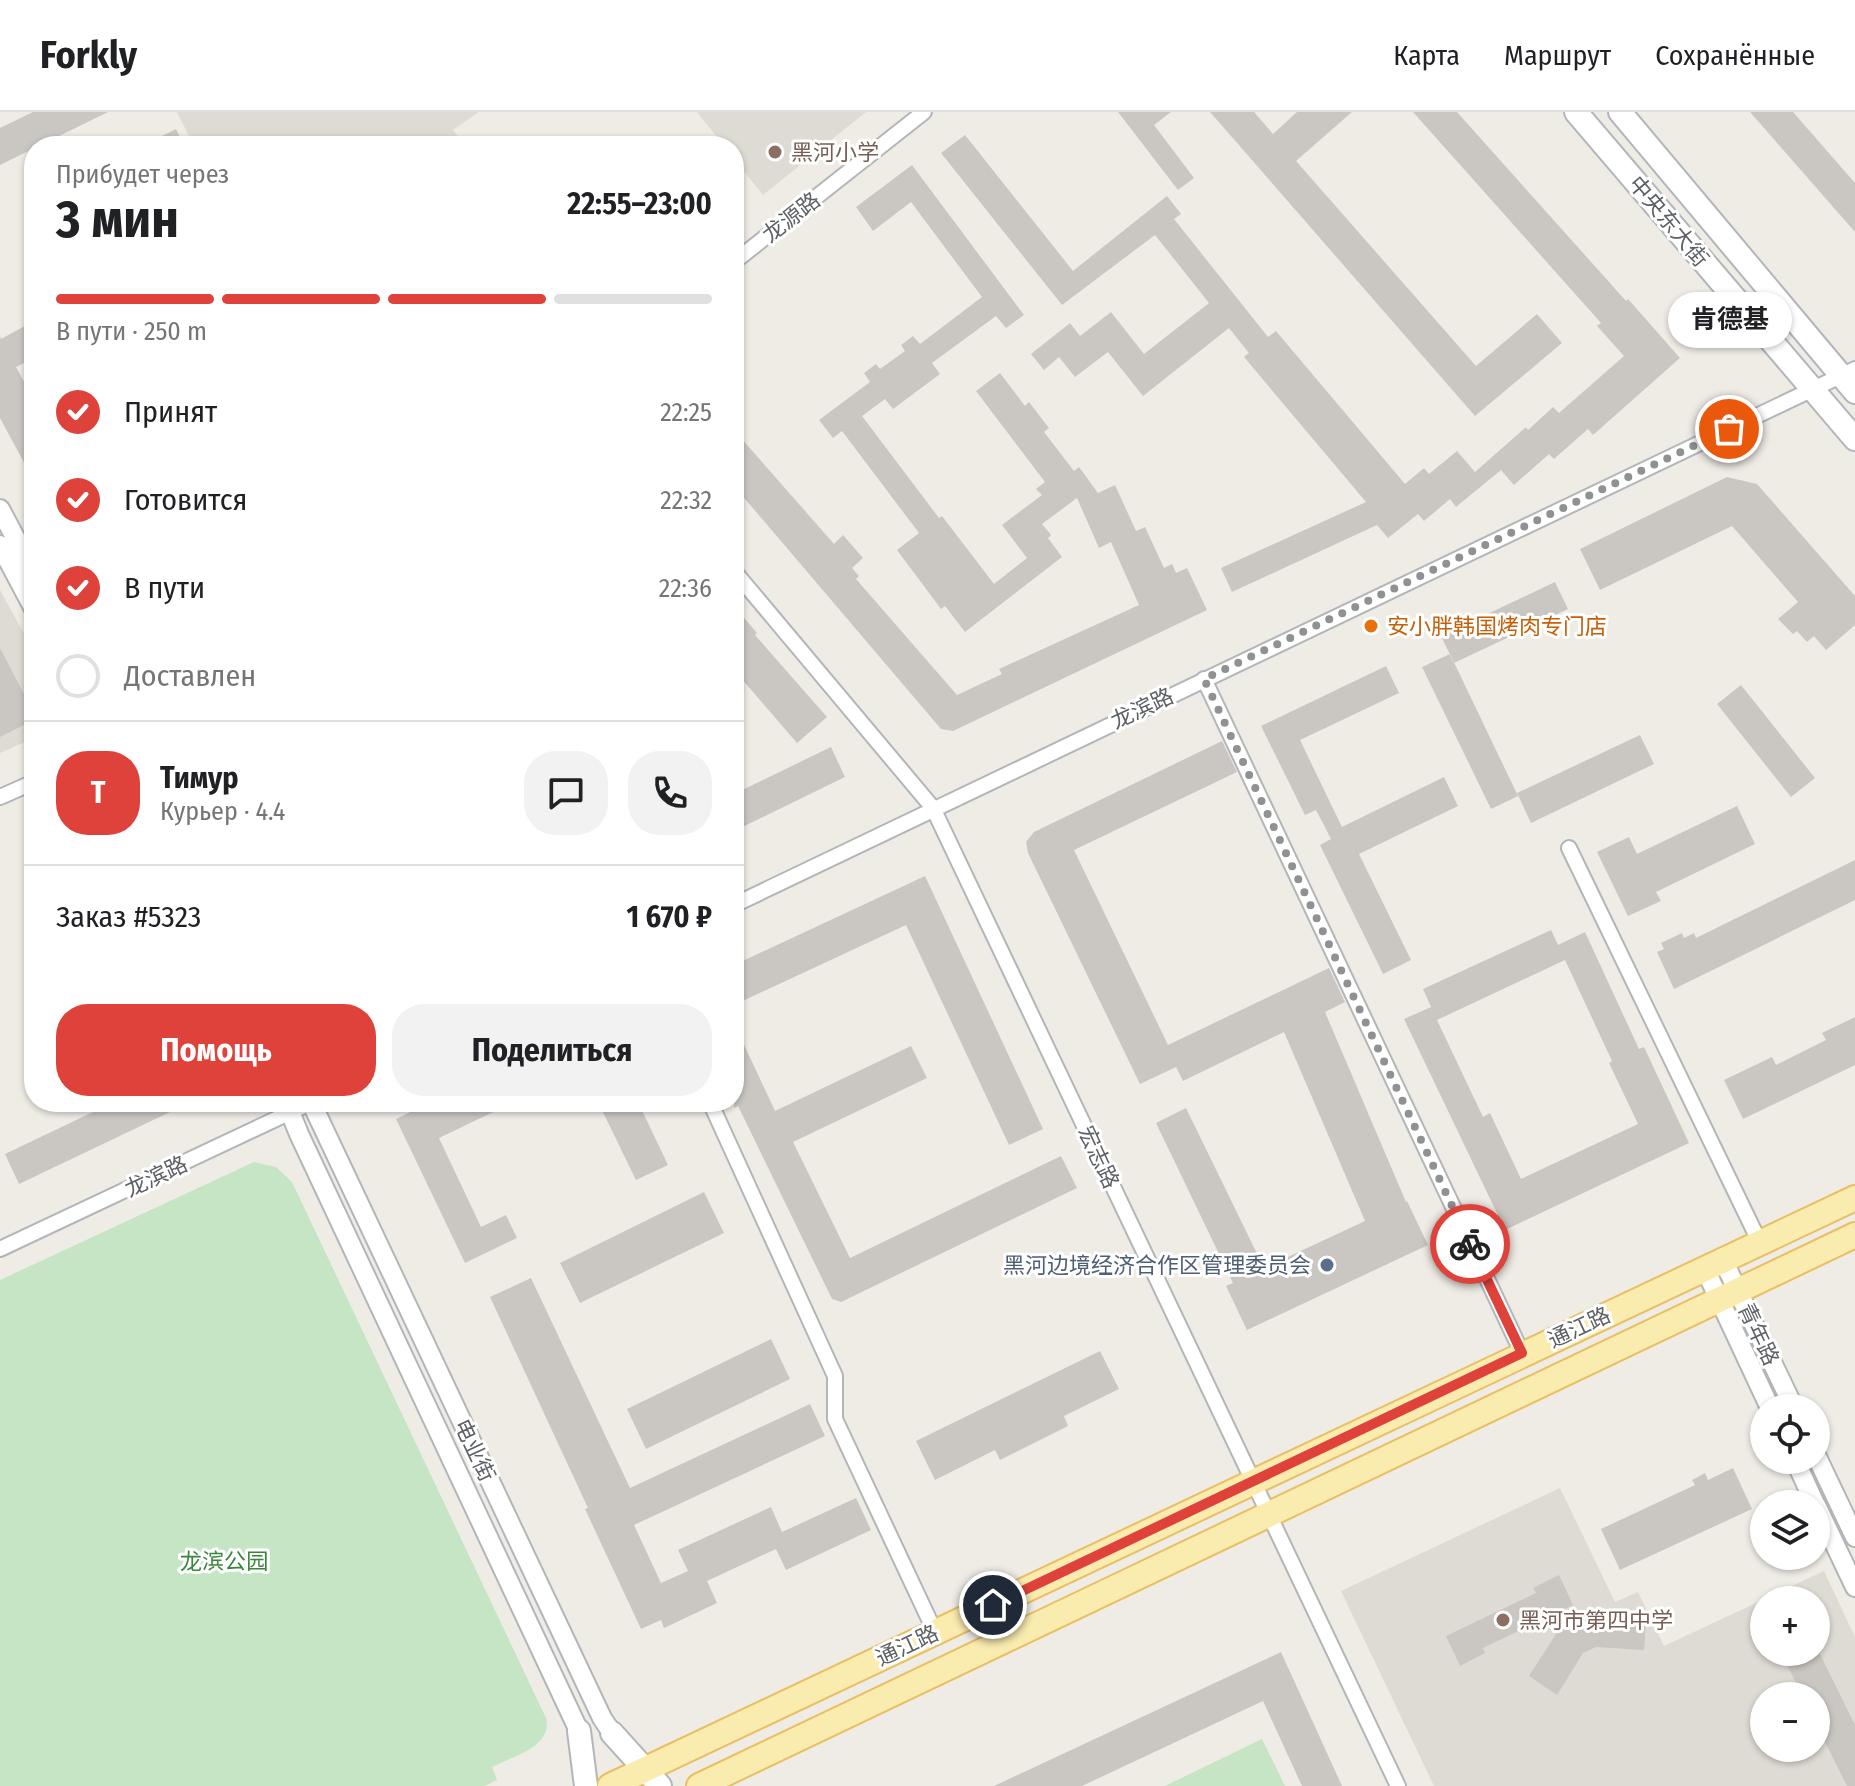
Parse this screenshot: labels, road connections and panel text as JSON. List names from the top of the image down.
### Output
{
  "streets": {
    "main road": ["中央东大街", "通江路", "电业街"],
    "street": [
      "龙源路",
      "龙滨路",
      "宏志路",
      "青年路"
    ]
  },
  "crossings": [
    ["中央东大街", "龙滨路"],
    ["龙滨路", "宏志路"],
    ["宏志路", "通江路"],
    ["通江路", "青年路"],
    ["通江路", "电业街"]
  ],
  "parks": ["龙滨公园"],
  "places": [
    "黑河小学",
    "肯德基",
    "安小胖韩国烤肉专门店",
    "黑河边境经济合作区管理委员会",
    "黑河市第四中学"
  ],
  "page": {
    "header": "Forkly",
    "nav": ["Карта", "Маршрут", "Сохранённые"],
    "heading": ["3 мин", "Прибудет через", "22:55–23:00"],
    "panel": [
      "Тимур",
      "Курьер · 4.4",
      "Заказ #5323",
      "1 670 ₽"
    ],
    "bar": "В пути · 250 m",
    "bubble": "肯德基",
    "list": [
      ["Принят", "22:25"],
      ["Готовится", "22:32"],
      ["В пути", "22:36"],
      "Доставлен"
    ],
    "round": "Т",
    "buttons": ["Помощь", "Поделиться"],
    "map_buttons": ["+", "−"]
  }
}
